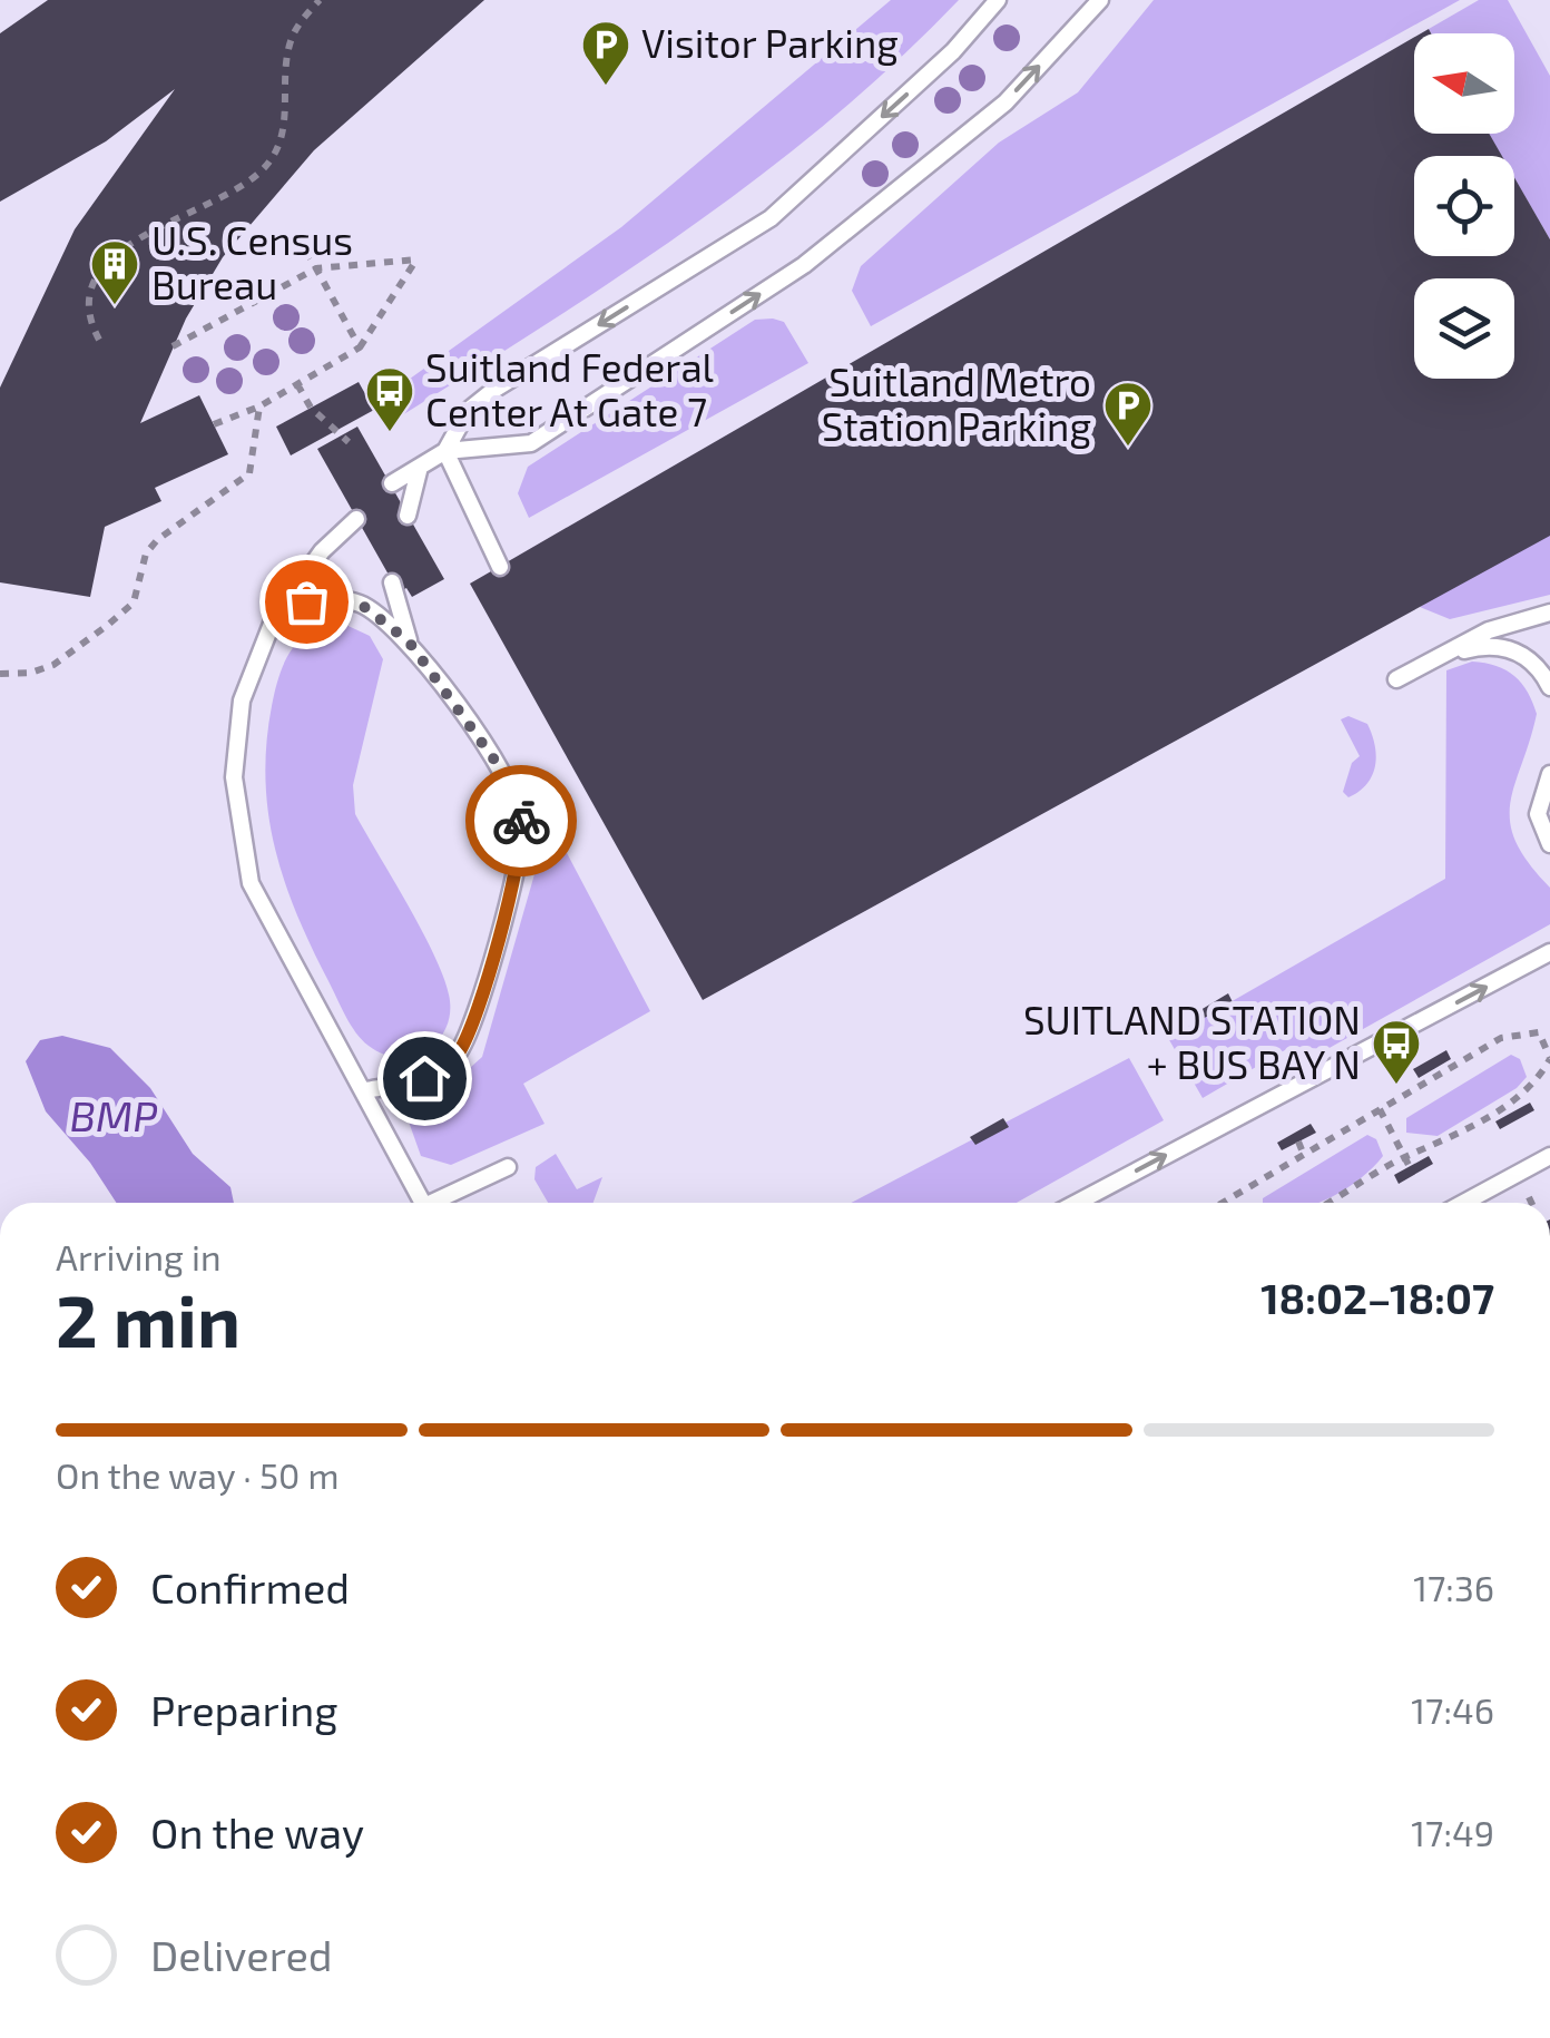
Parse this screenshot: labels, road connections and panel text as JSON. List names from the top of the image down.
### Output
{
  "water": ["BMP"],
  "places": {
    "parking": ["Visitor Parking", "Suitland Metro Station Parking"],
    "building": ["U.S. Census Bureau"],
    "bus stop": ["Suitland Federal Center At Gate 7", "SUITLAND STATION + BUS BAY N"]
  },
  "north": "left",
  "page": {
    "heading": ["2 min", "Arriving in", "18:02–18:07"],
    "bar": "On the way · 50 m",
    "list": [
      ["Confirmed", "17:36"],
      ["Preparing", "17:46"],
      ["On the way", "17:49"],
      "Delivered"
    ]
  }
}
